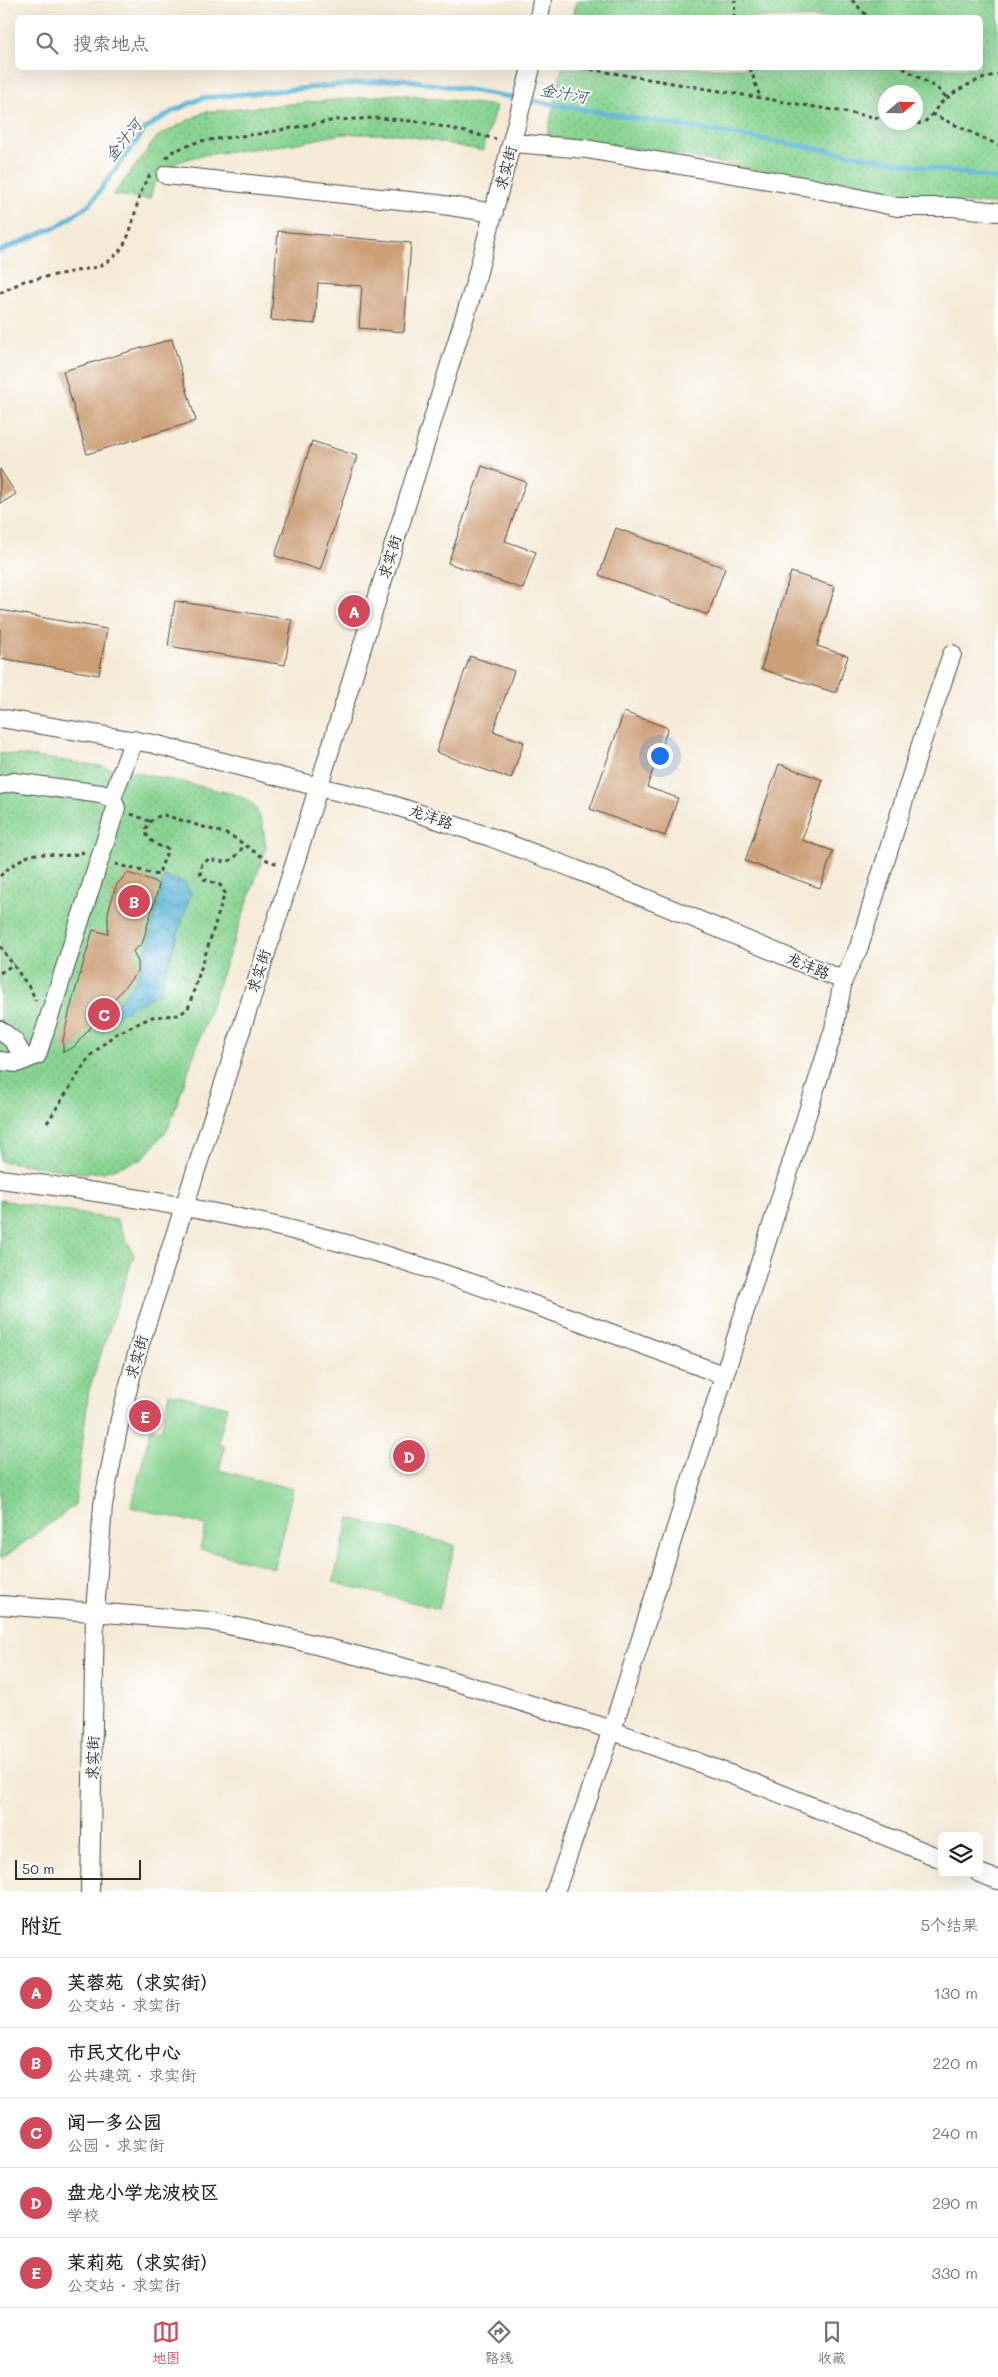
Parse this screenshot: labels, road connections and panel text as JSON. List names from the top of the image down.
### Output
{
  "streets": {
    "street": ["求实街", "龙沣路"]
  },
  "crossings": [
    ["求实街", "龙沣路"]
  ],
  "water": ["金汁河"],
  "scale_bar": "50 m",
  "north": "right",
  "page": {
    "search": "搜索地点",
    "pins": [
      "A",
      "B",
      "C",
      "E",
      "D"
    ],
    "scale": "50 m",
    "heading": ["附近", "5个结果"],
    "list": [
      {
        "mark": "A",
        "name": "芙蓉苑（求实街）",
        "note": "公交站 · 求实街",
        "value": "130 m"
      },
      {
        "mark": "B",
        "name": "市民文化中心",
        "note": "公共建筑 · 求实街",
        "value": "220 m"
      },
      {
        "mark": "C",
        "name": "闻一多公园",
        "note": "公园 · 求实街",
        "value": "240 m"
      },
      {
        "mark": "D",
        "name": "盘龙小学龙波校区",
        "note": "学校",
        "value": "290 m"
      },
      {
        "mark": "E",
        "name": "茉莉苑（求实街）",
        "note": "公交站 · 求实街",
        "value": "330 m"
      }
    ],
    "nav": ["地图", "路线", "收藏"]
  }
}
